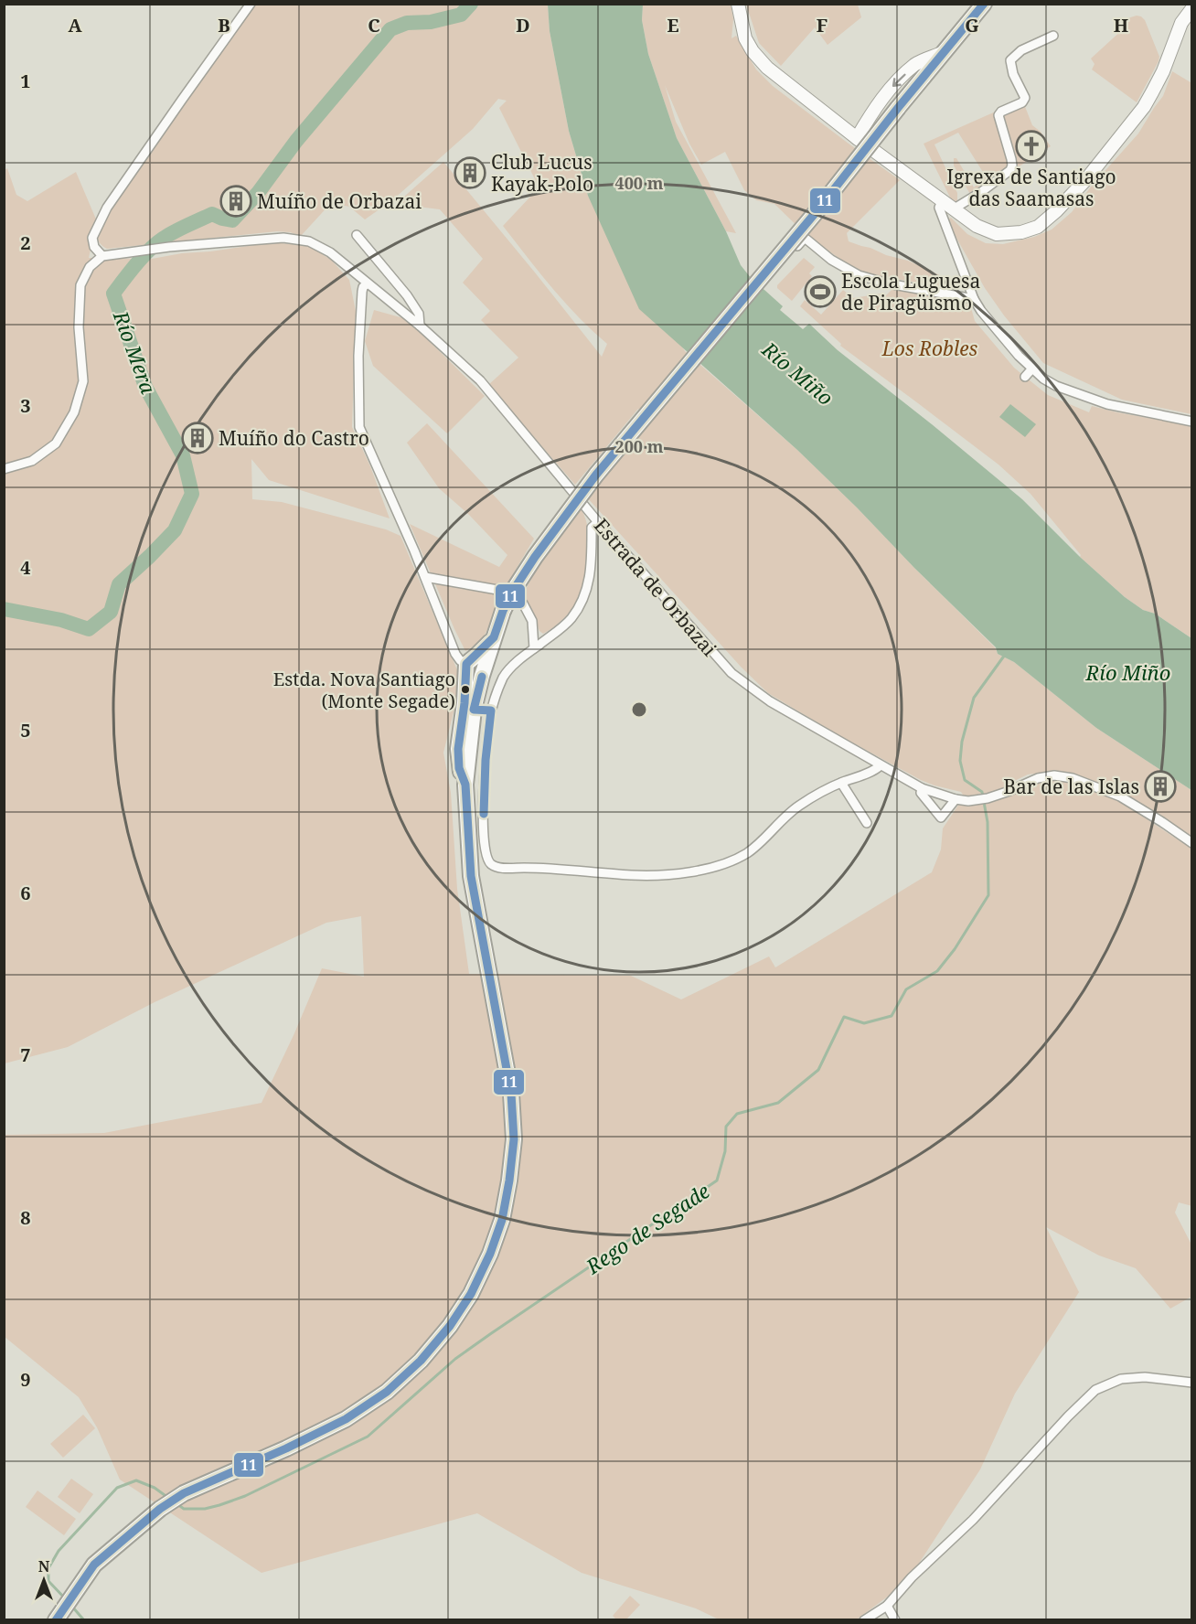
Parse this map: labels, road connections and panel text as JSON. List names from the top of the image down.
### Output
{
  "streets": {
    "street": ["Estrada de Orbazai"]
  },
  "water": ["Río Mera", "Río Miño", "Rego de Segade"],
  "parks": ["Los Robles"],
  "places": {
    "church": ["Igrexa de Santiago das Saamasas"],
    "building": [
      "Club Lucus Kayak-Polo",
      "Muíño de Orbazai",
      "Muíño do Castro",
      "Bar de las Islas"
    ],
    "sports": ["Escola Luguesa de Piragüismo"],
    "other": ["Estda. Nova Santiago (Monte Segade)"]
  },
  "lines": ["transit line 11"],
  "north": "top",
  "grid": {
    "columns": [
      "A",
      "B",
      "C",
      "D",
      "E",
      "F",
      "G",
      "H"
    ],
    "rows": [
      "1",
      "2",
      "3",
      "4",
      "5",
      "6",
      "7",
      "8",
      "9"
    ]
  },
  "rings": ["400 m", "200 m"]
}
